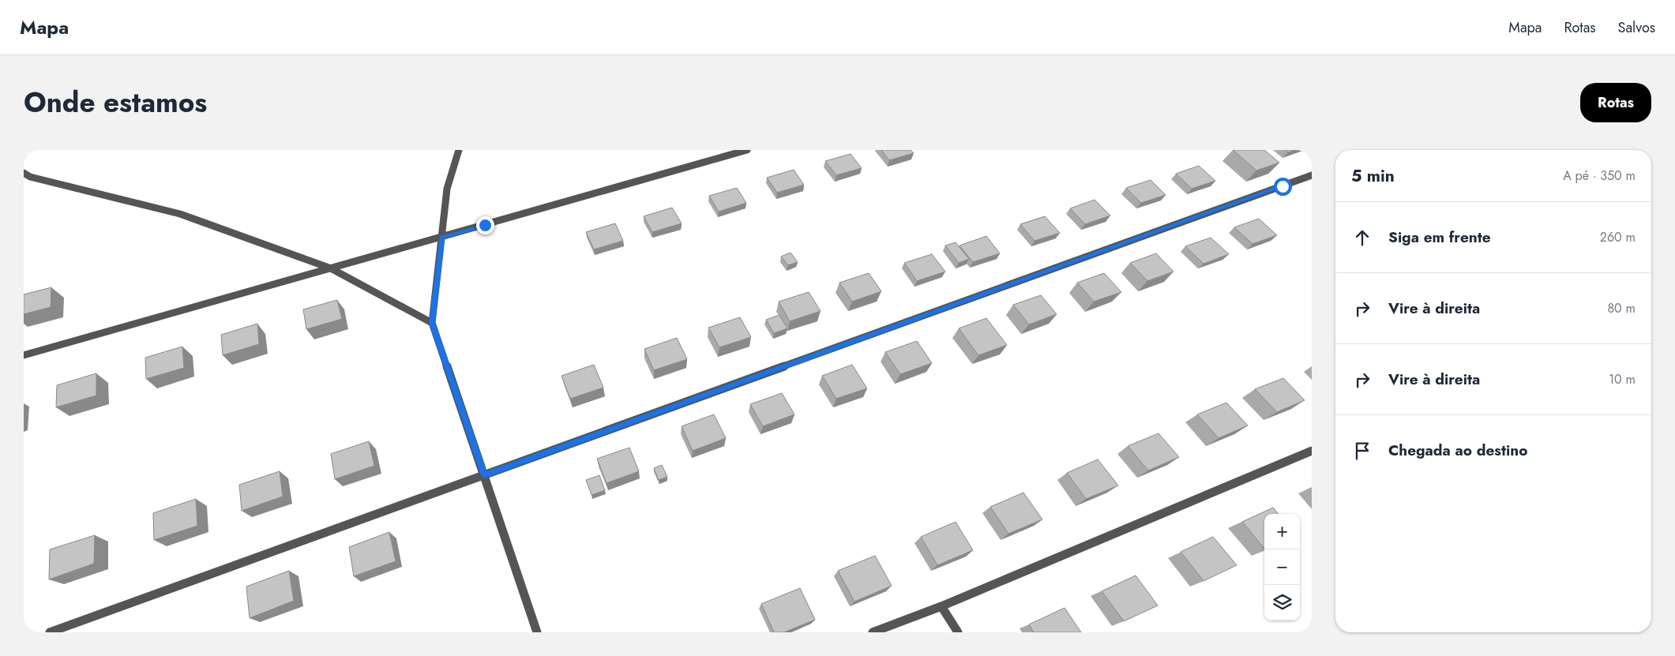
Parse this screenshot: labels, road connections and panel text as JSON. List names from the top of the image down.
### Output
{
  "page": {
    "header": "Mapa",
    "nav": ["Mapa", "Rotas", "Salvos"],
    "title": "Onde estamos",
    "buttons": "Rotas",
    "heading": ["5 min", "A pé · 350 m"],
    "list": [
      ["Siga em frente", "260 m"],
      ["Vire à direita", "80 m"],
      ["Vire à direita", "10 m"],
      "Chegada ao destino"
    ],
    "map_buttons": ["+", "−"]
  }
}
